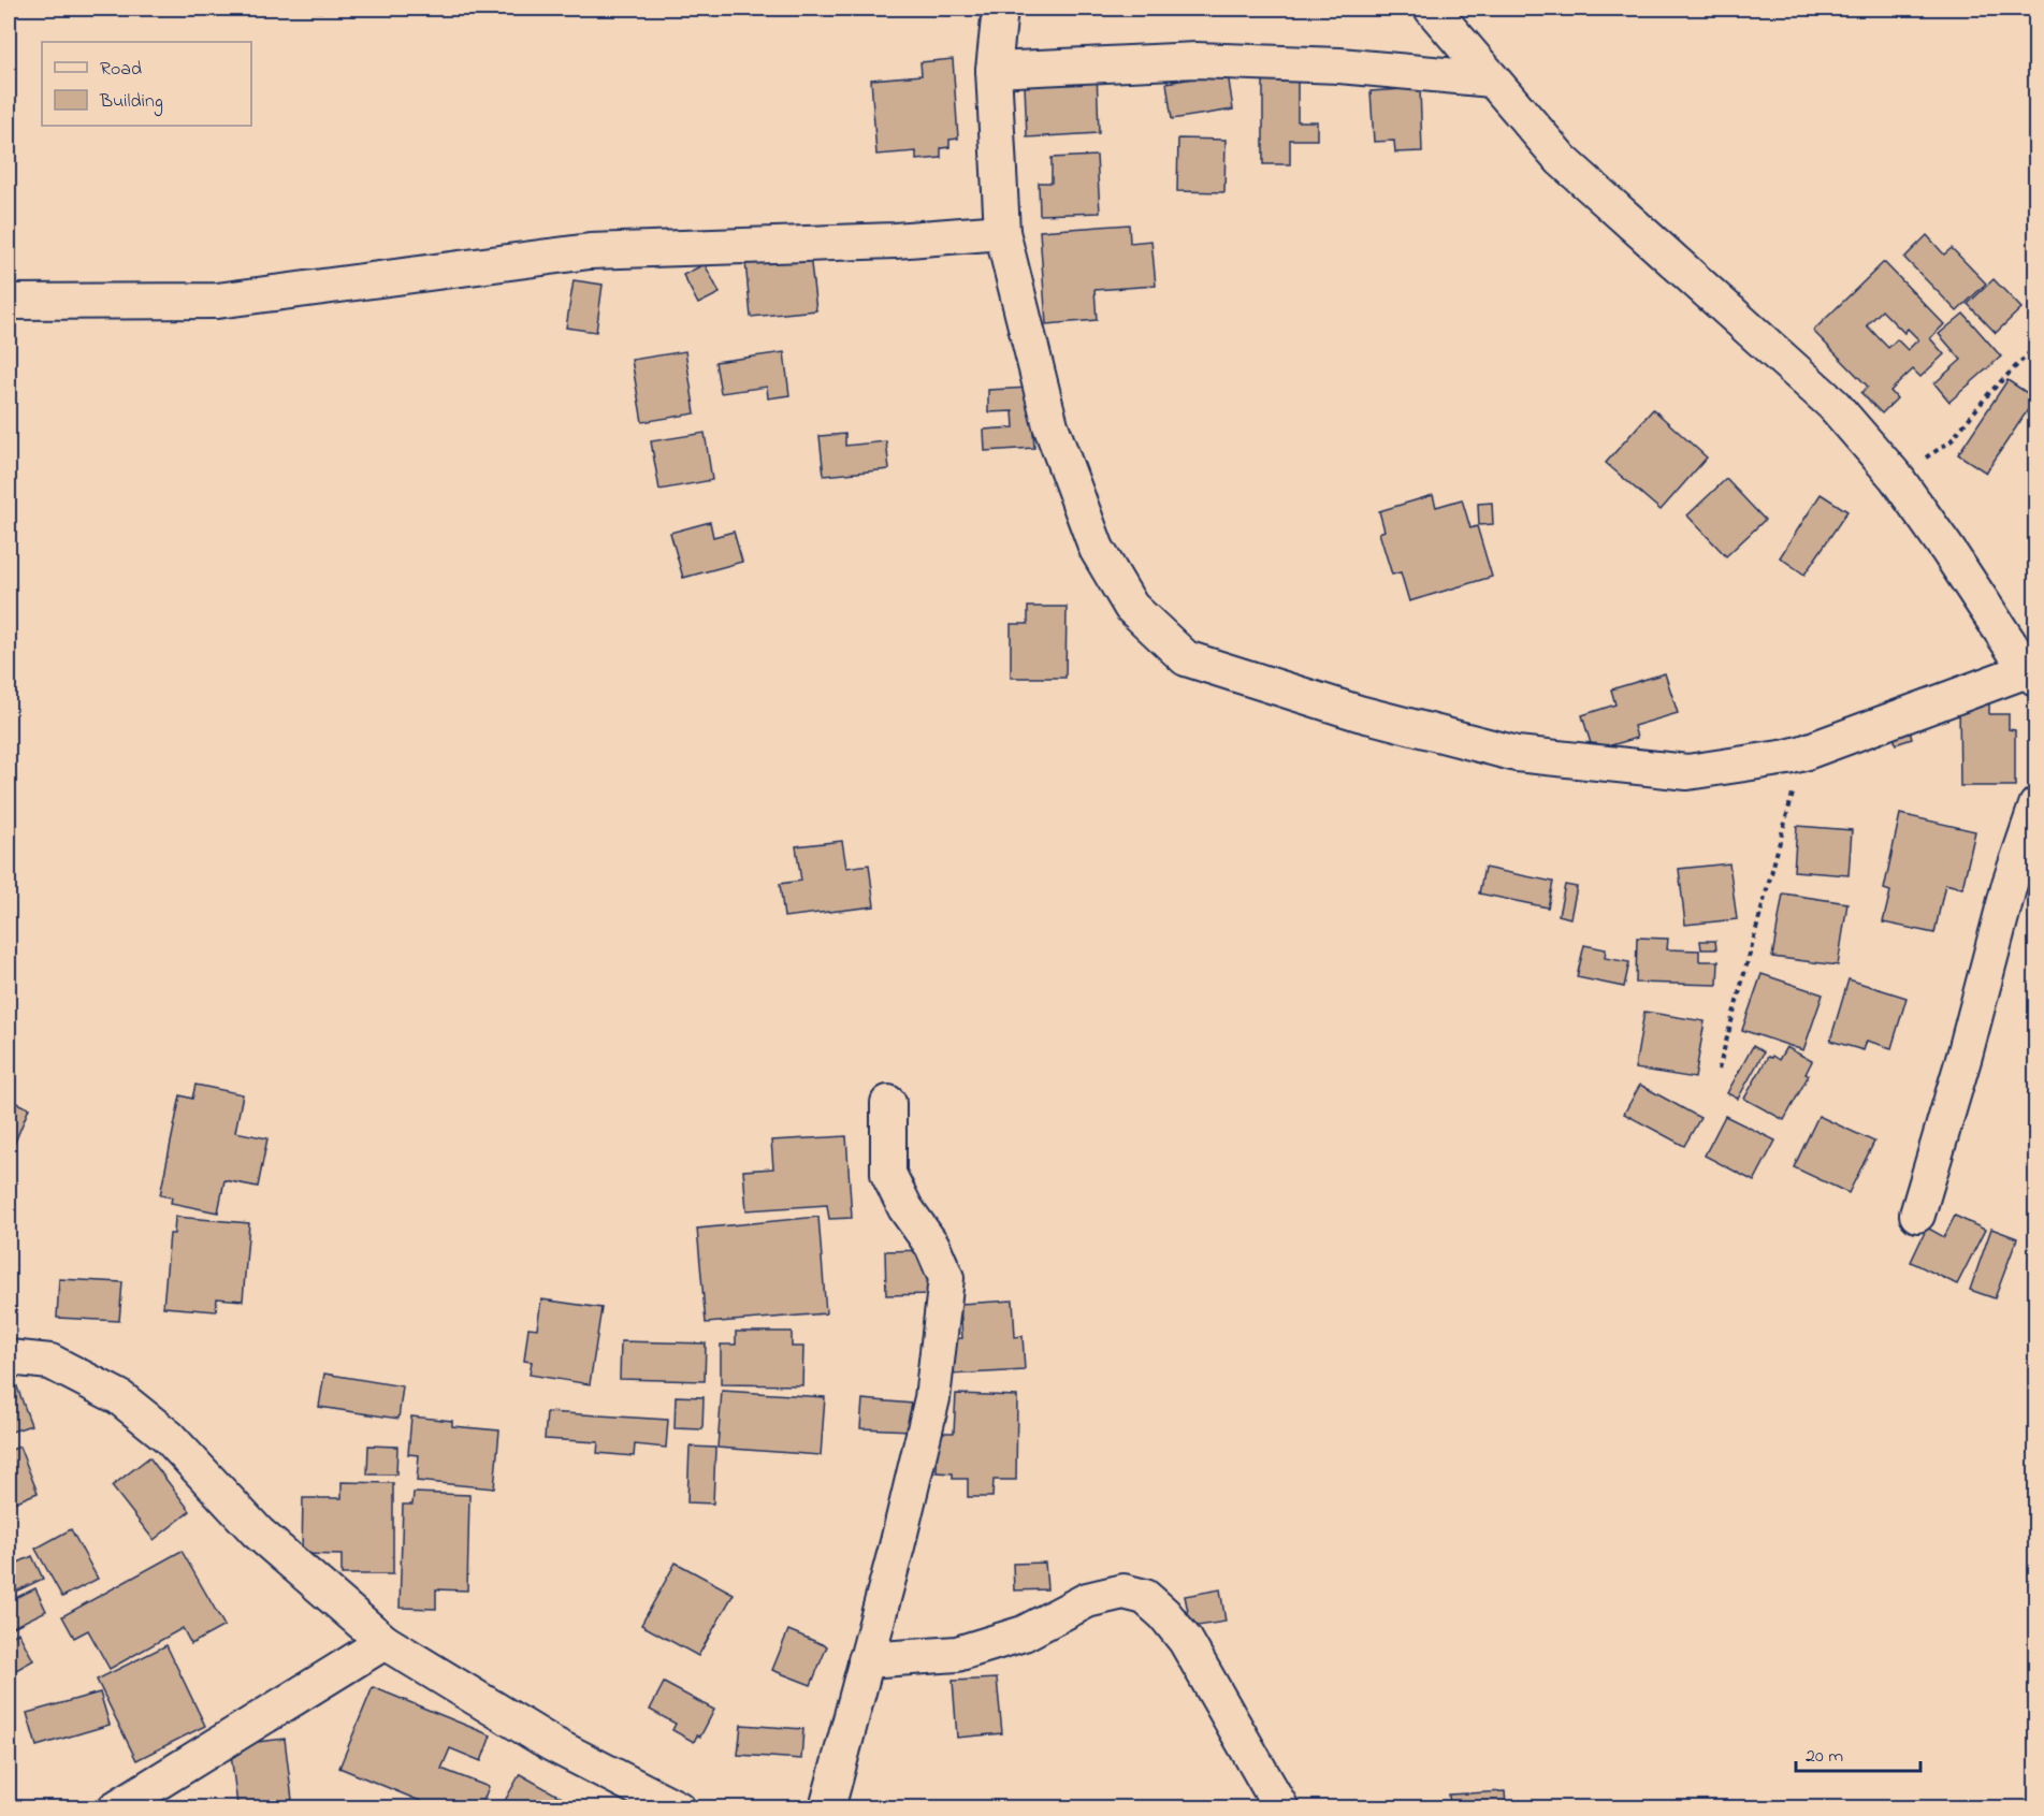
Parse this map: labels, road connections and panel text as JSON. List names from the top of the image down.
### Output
{
  "legend": ["Road", "Building"],
  "scale_bar": "20 m"
}
